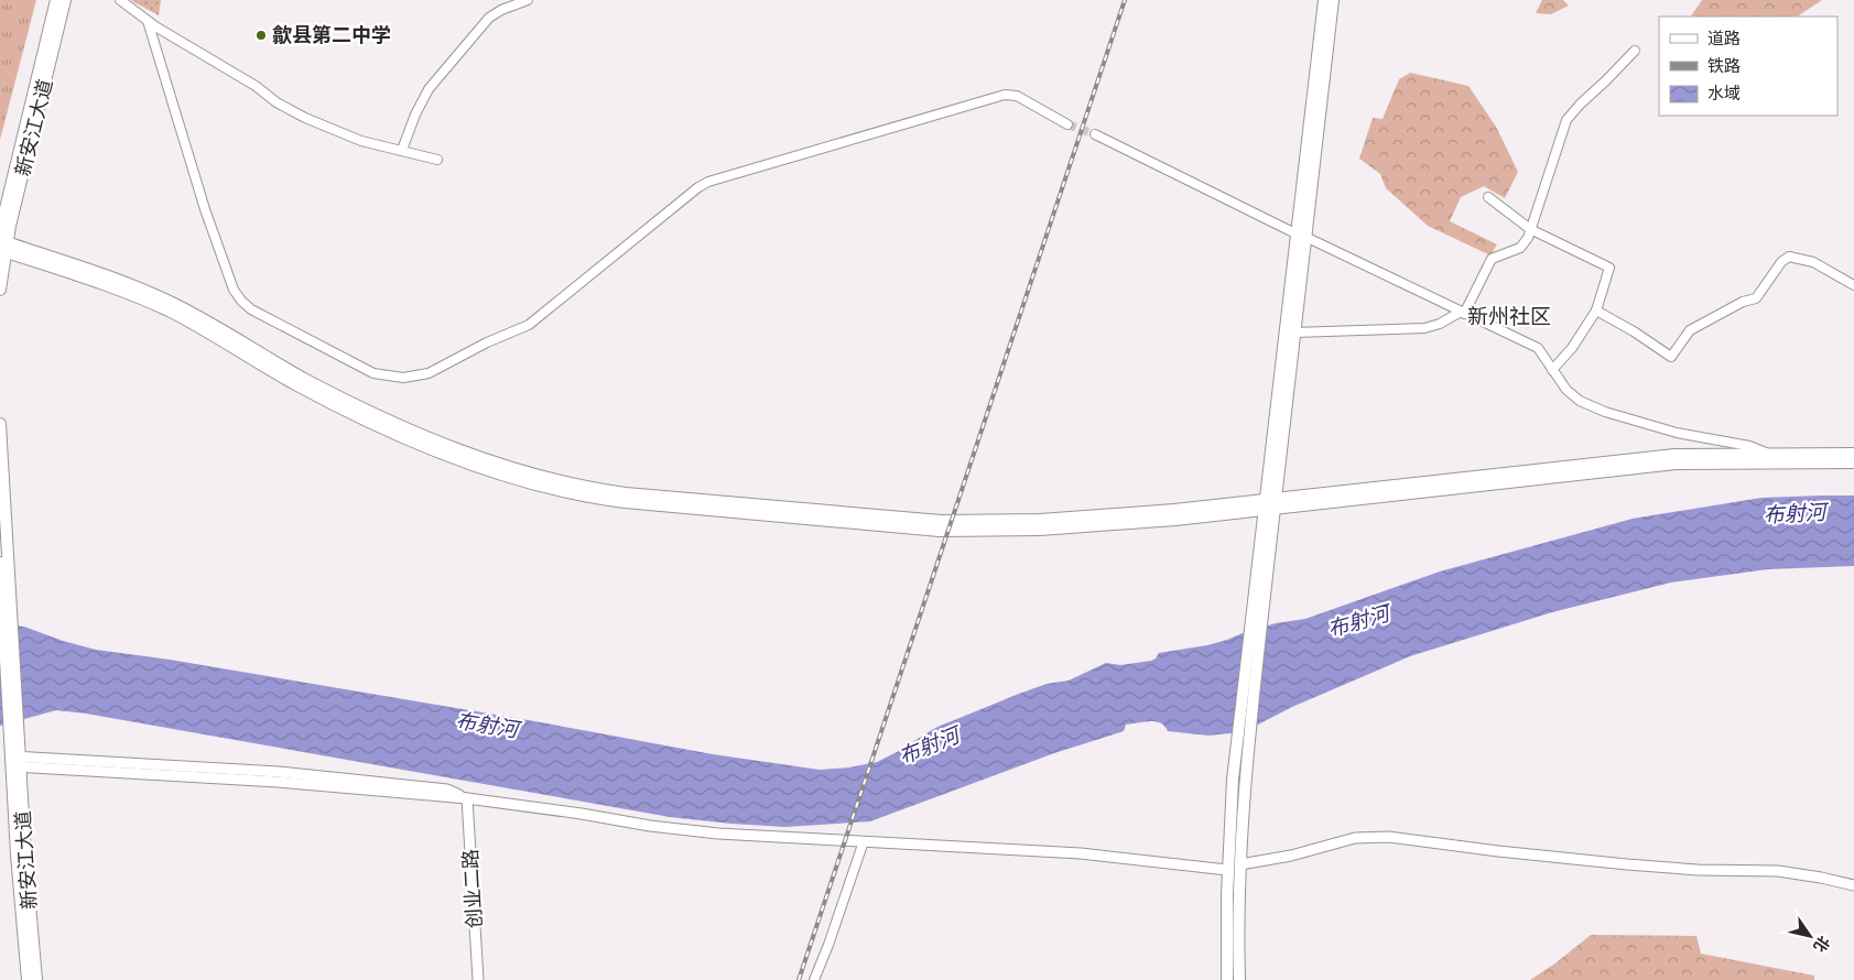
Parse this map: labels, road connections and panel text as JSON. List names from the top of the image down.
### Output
{
  "streets": {
    "main road": ["新安江大道"],
    "street": ["创业二路"]
  },
  "districts": ["新州社区"],
  "water": ["布射河"],
  "places": ["歙县第二中学"],
  "legend": ["道路", "铁路", "水域"],
  "north": "bottom right"
}
